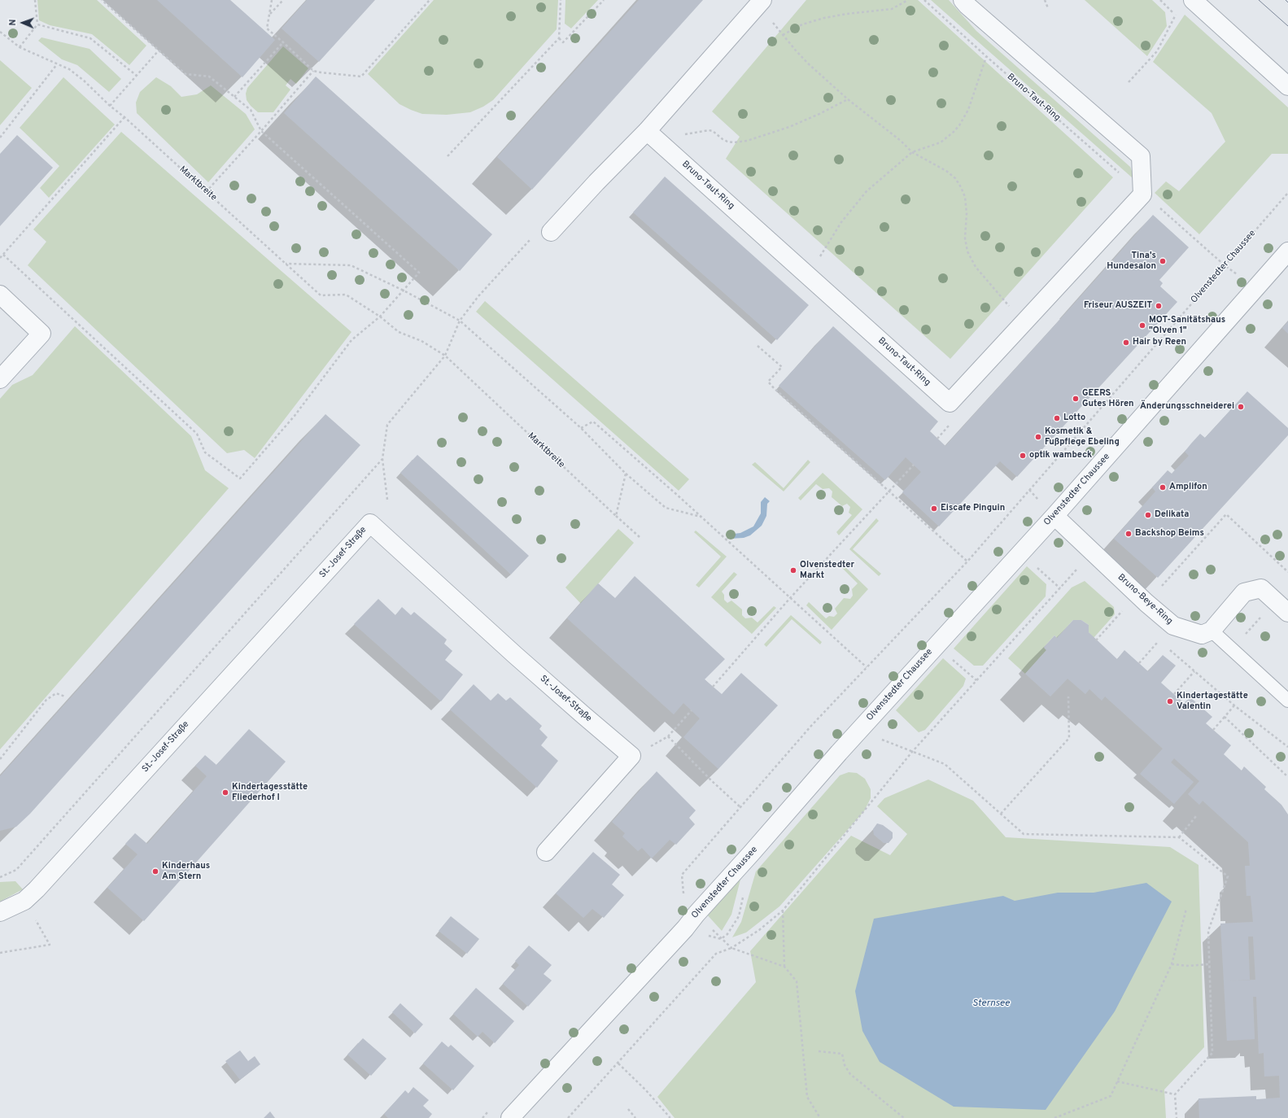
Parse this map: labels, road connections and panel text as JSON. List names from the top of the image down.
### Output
{
  "streets": {
    "street": [
      "Bruno-Taut-Ring",
      "Olvenstedter Chaussee",
      "St.-Josef-Straße",
      "Bruno-Beye-Ring"
    ],
    "path": ["Marktbreite"]
  },
  "crossings": [
    ["Bruno-Taut-Ring", "Olvenstedter Chaussee"],
    ["Olvenstedter Chaussee", "Bruno-Beye-Ring"]
  ],
  "water": ["Sternsee"],
  "places": [
    "Tina's Hundesalon",
    "Friseur AUSZEIT",
    "MOT-Sanitätshaus \"Olven 1\"",
    "Hair by Reen",
    "GEERS Gutes Hören",
    "Änderungsschneiderei",
    "Lotto",
    "Kosmetik & Fußpflege Ebeling",
    "optik wambeck",
    "Amplifon",
    "Eiscafe Pinguin",
    "Delikata",
    "Backshop Beims",
    "Olvenstedter Markt",
    "Kindertagestätte Valentin",
    "Kindertagesstätte Fliederhof I",
    "Kinderhaus Am Stern"
  ],
  "north": "left"
}
